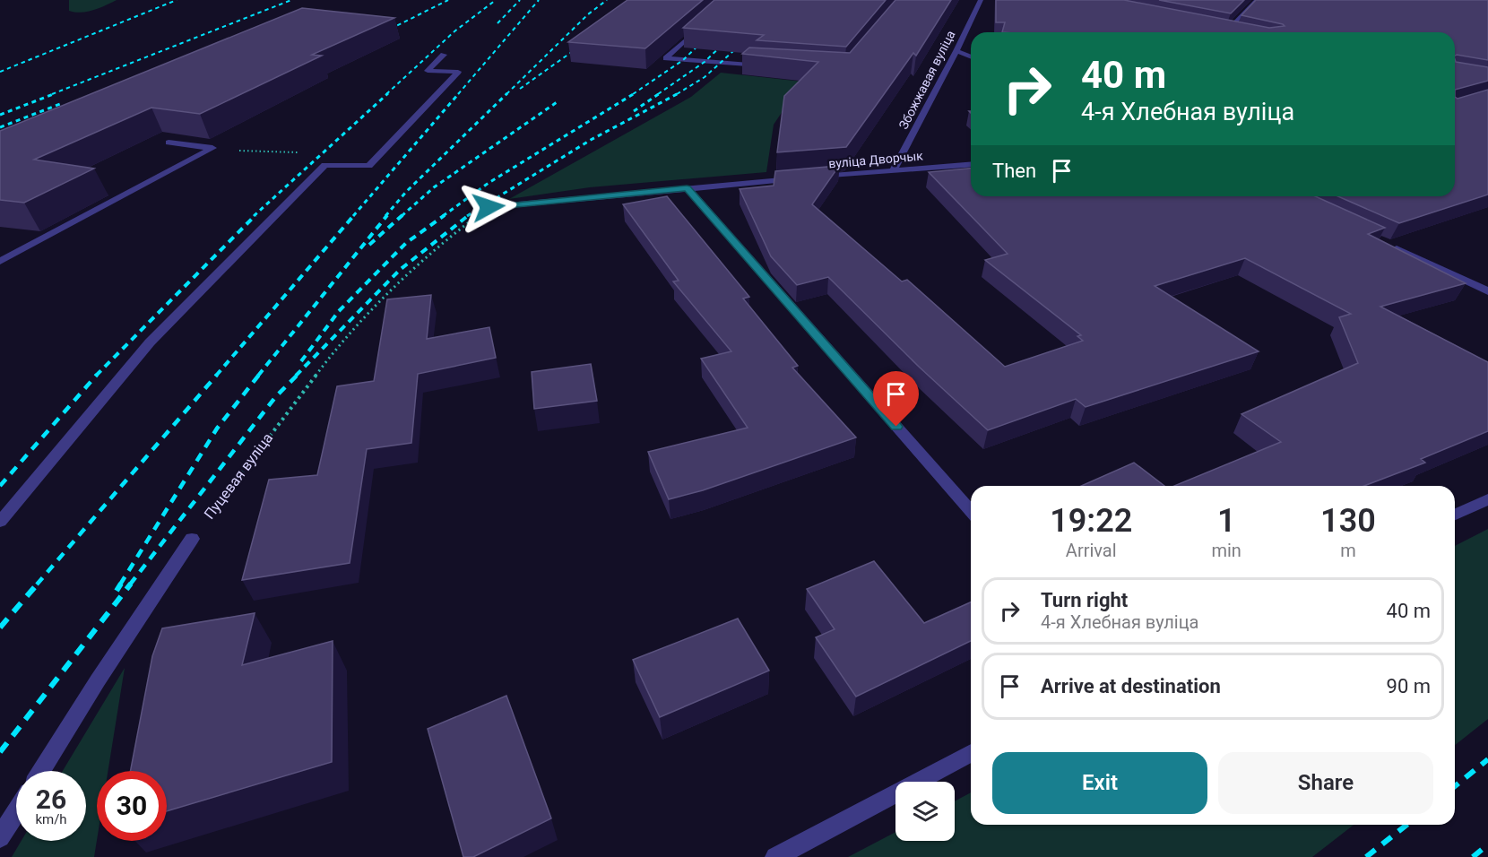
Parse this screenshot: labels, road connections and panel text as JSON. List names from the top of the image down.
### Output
{
  "streets": {
    "street": ["Збожжавая вуліца", "вуліца Дворчык"],
    "path": ["Пуцевая вуліца"]
  },
  "crossings": [
    ["Збожжавая вуліца", "вуліца Дворчык"]
  ],
  "page": {
    "turn": ["40 m", "4-я Хлебная вуліца"],
    "then": "Then",
    "eta": [
      "19:22",
      "Arrival",
      "1",
      "min",
      "130",
      "m"
    ],
    "list": [
      {
        "name": "Turn right",
        "note": "4-я Хлебная вуліца",
        "value": "40 m"
      },
      {
        "name": "Arrive at destination",
        "value": "90 m"
      }
    ],
    "buttons": ["Exit", "Share"],
    "speed": "26 km/h",
    "limit": "30"
  }
}
